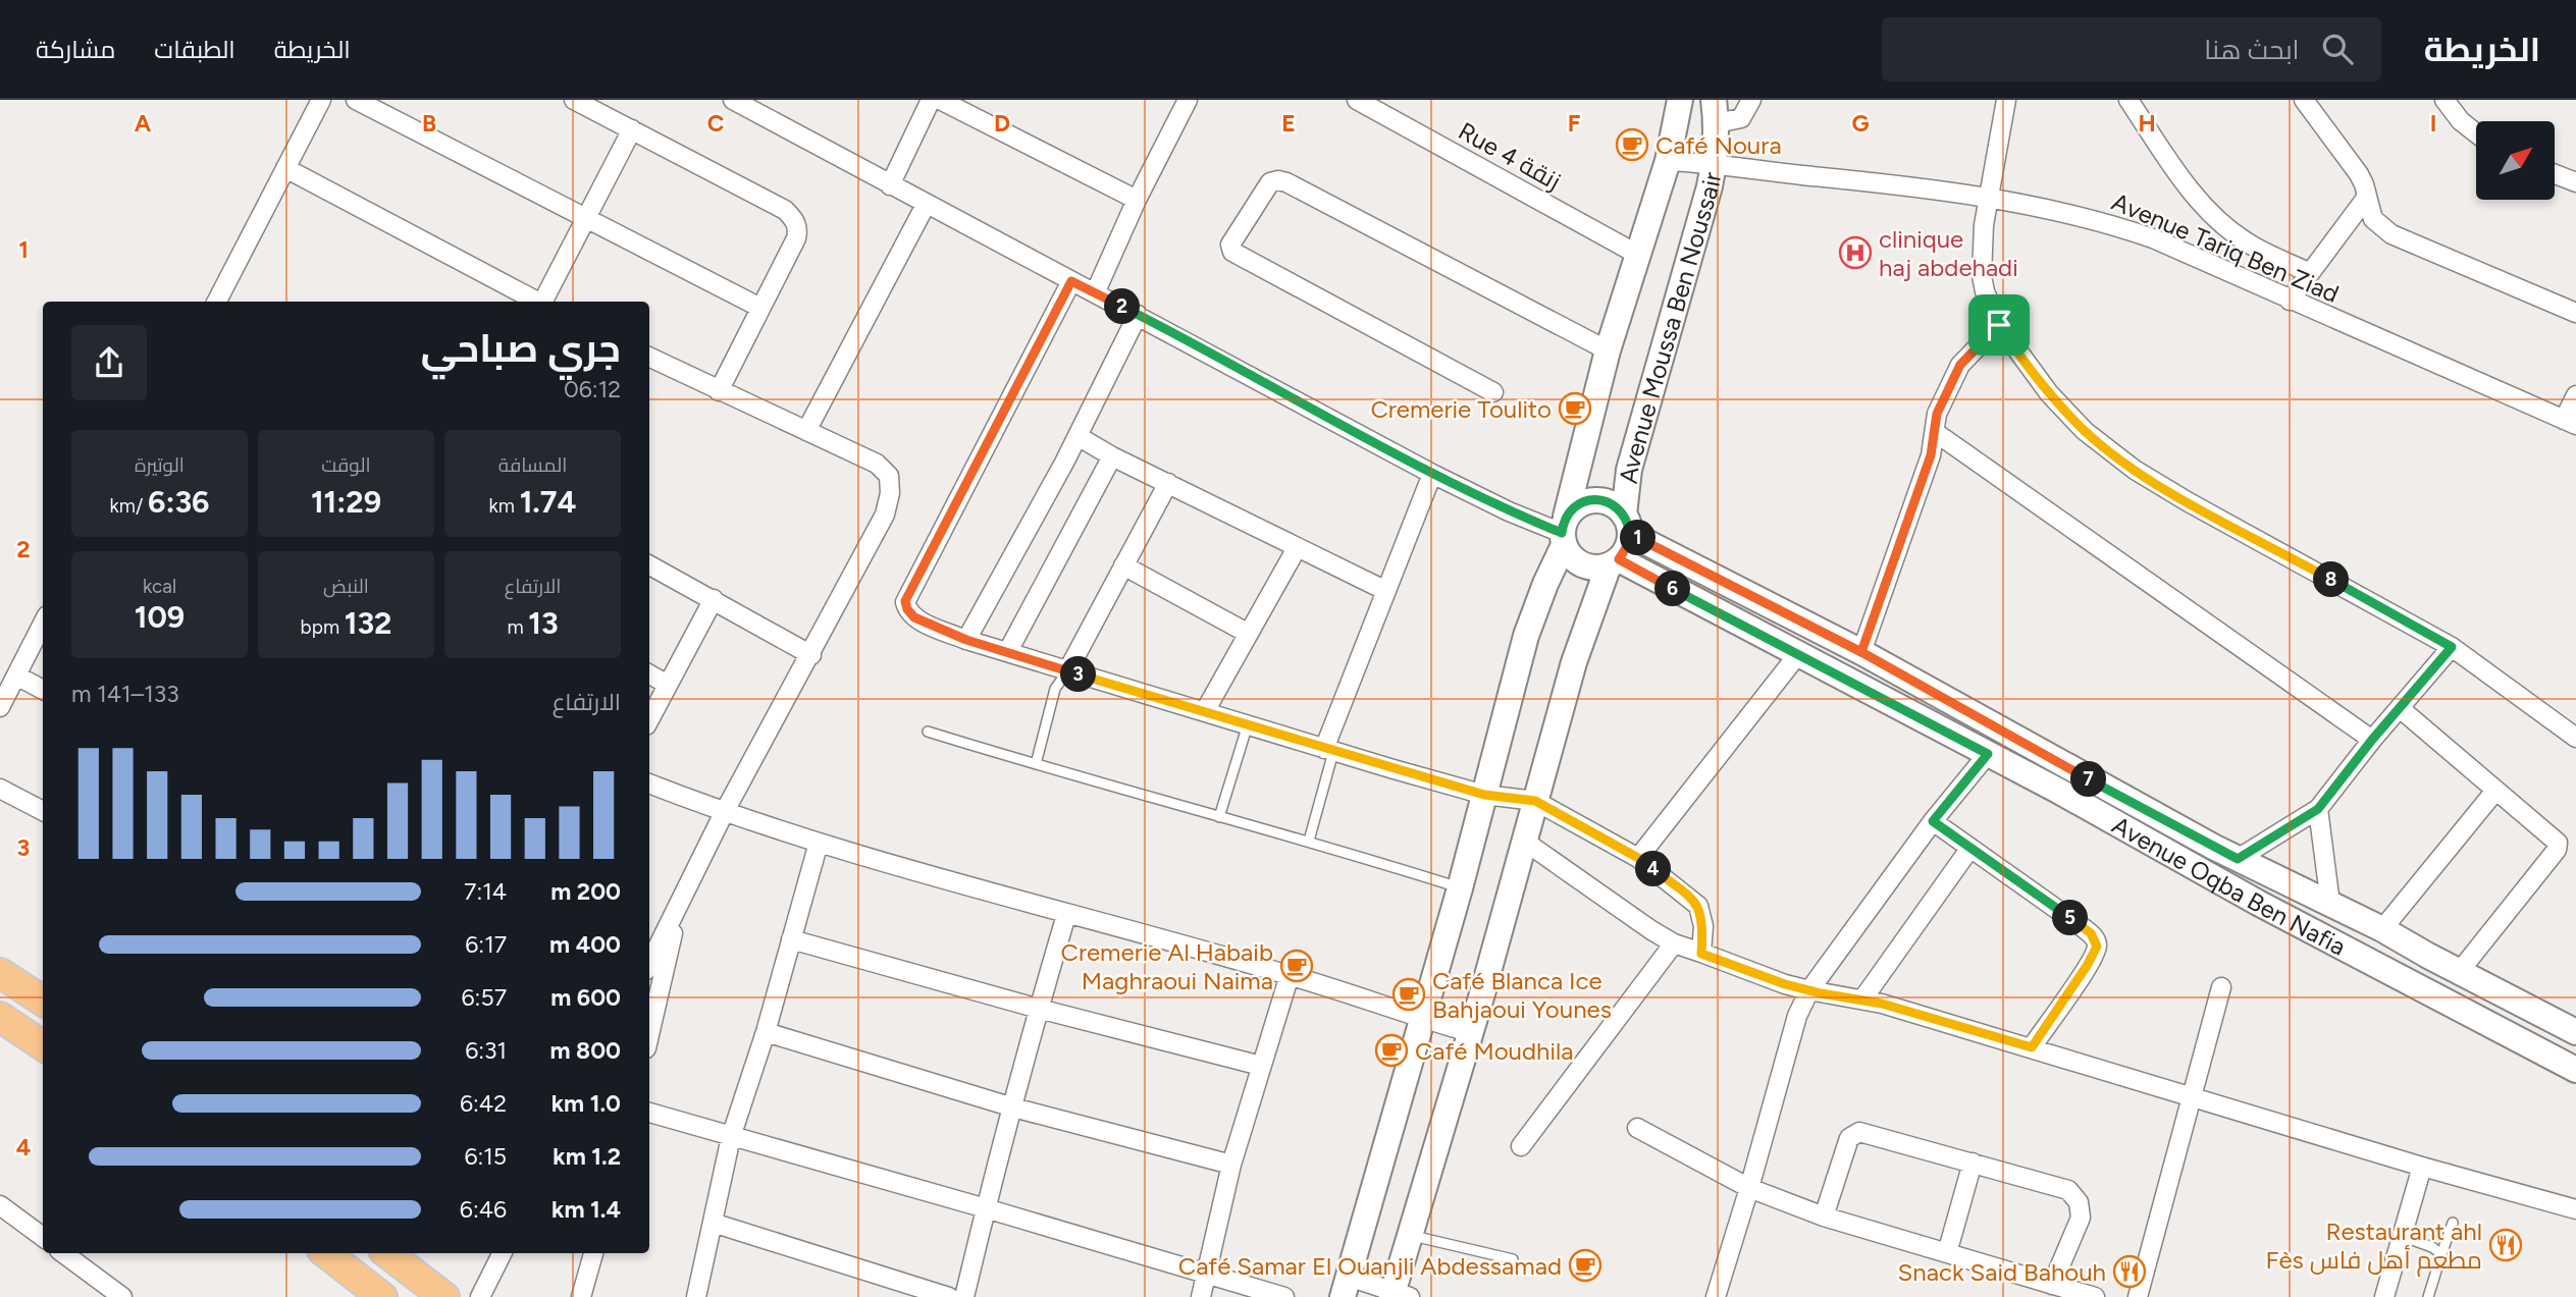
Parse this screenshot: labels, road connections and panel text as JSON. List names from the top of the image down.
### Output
{
  "streets": {
    "street": [
      "Rue 4 زنقة",
      "Avenue Tariq Ben Ziad",
      "Avenue Moussa Ben Noussair",
      "Avenue Oqba Ben Nafia"
    ]
  },
  "crossings": [
    ["Rue 4 زنقة", "Avenue Moussa Ben Noussair"],
    ["Avenue Tariq Ben Ziad", "Avenue Moussa Ben Noussair"],
    ["Avenue Moussa Ben Noussair", "Avenue Oqba Ben Nafia"]
  ],
  "places": {
    "cafe": [
      "Café Noura",
      "Cremerie Toulito",
      "Cremerie Al Habaib Maghraoui Naima",
      "Café Blanca Ice Bahjaoui Younes",
      "Café Moudhila",
      "Café Samar El Ouanjli Abdessamad"
    ],
    "hospital": ["clinique haj abdehadi"],
    "restaurant": ["Restaurant ahl Fès مطعم أهل فاس", "Snack Said Bahouh"]
  },
  "north": "top right",
  "page": {
    "header": "الخريطة",
    "search": "ابحث هنا",
    "nav": ["الخريطة", "الطبقات", "مشاركة"],
    "pins": [
      "2",
      "1",
      "8",
      "6",
      "3",
      "7",
      "4",
      "5"
    ],
    "heading": ["جري صباحي", "06:12"],
    "stats": [
      ["المسافة", "1.74 km"],
      ["الوقت", "11:29"],
      ["الوتيرة", "6:36 /km"],
      ["الارتفاع", "13 m"],
      ["النبض", "132 bpm"],
      ["kcal", "109"]
    ],
    "chart": ["الارتفاع", "133–141 m"],
    "list": [
      {
        "name": "200 m",
        "note": "7:14"
      },
      {
        "name": "400 m",
        "note": "6:17"
      },
      {
        "name": "600 m",
        "note": "6:57"
      },
      {
        "name": "800 m",
        "note": "6:31"
      },
      {
        "name": "1.0 km",
        "note": "6:42"
      },
      {
        "name": "1.2 km",
        "note": "6:15"
      },
      {
        "name": "1.4 km",
        "note": "6:46"
      }
    ]
  },
  "grid": {
    "columns": [
      "A",
      "B",
      "C",
      "D",
      "E",
      "F",
      "G",
      "H",
      "I"
    ],
    "rows": [
      "1",
      "2",
      "3",
      "4"
    ]
  }
}
